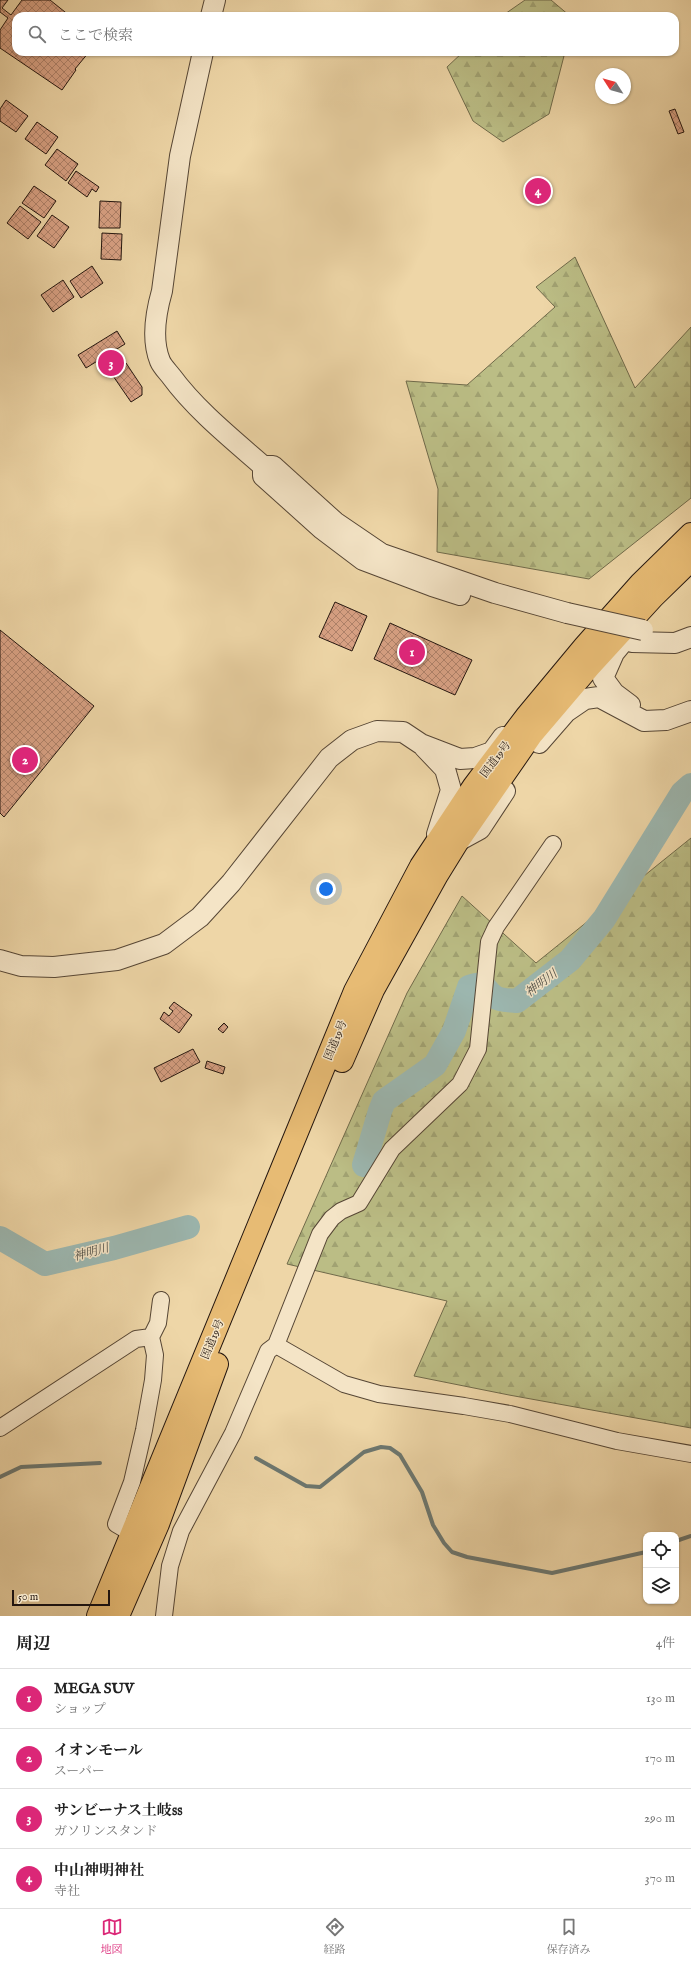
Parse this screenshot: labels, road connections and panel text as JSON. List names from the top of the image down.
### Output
{
  "streets": {
    "highway": ["国道19号"]
  },
  "water": ["神明川"],
  "scale_bar": "50 m",
  "north": "top left",
  "page": {
    "search": "ここで検索",
    "pins": [
      "4",
      "3",
      "1",
      "2"
    ],
    "scale": "50 m",
    "heading": ["周辺", "4件"],
    "list": [
      {
        "mark": "1",
        "name": "MEGA SUV",
        "note": "ショップ",
        "value": "130 m"
      },
      {
        "mark": "2",
        "name": "イオンモール",
        "note": "スーパー",
        "value": "170 m"
      },
      {
        "mark": "3",
        "name": "サンビーナス土岐ss",
        "note": "ガソリンスタンド",
        "value": "290 m"
      },
      {
        "mark": "4",
        "name": "中山神明神社",
        "note": "寺社",
        "value": "370 m"
      }
    ],
    "nav": ["地図", "経路", "保存済み"]
  }
}
